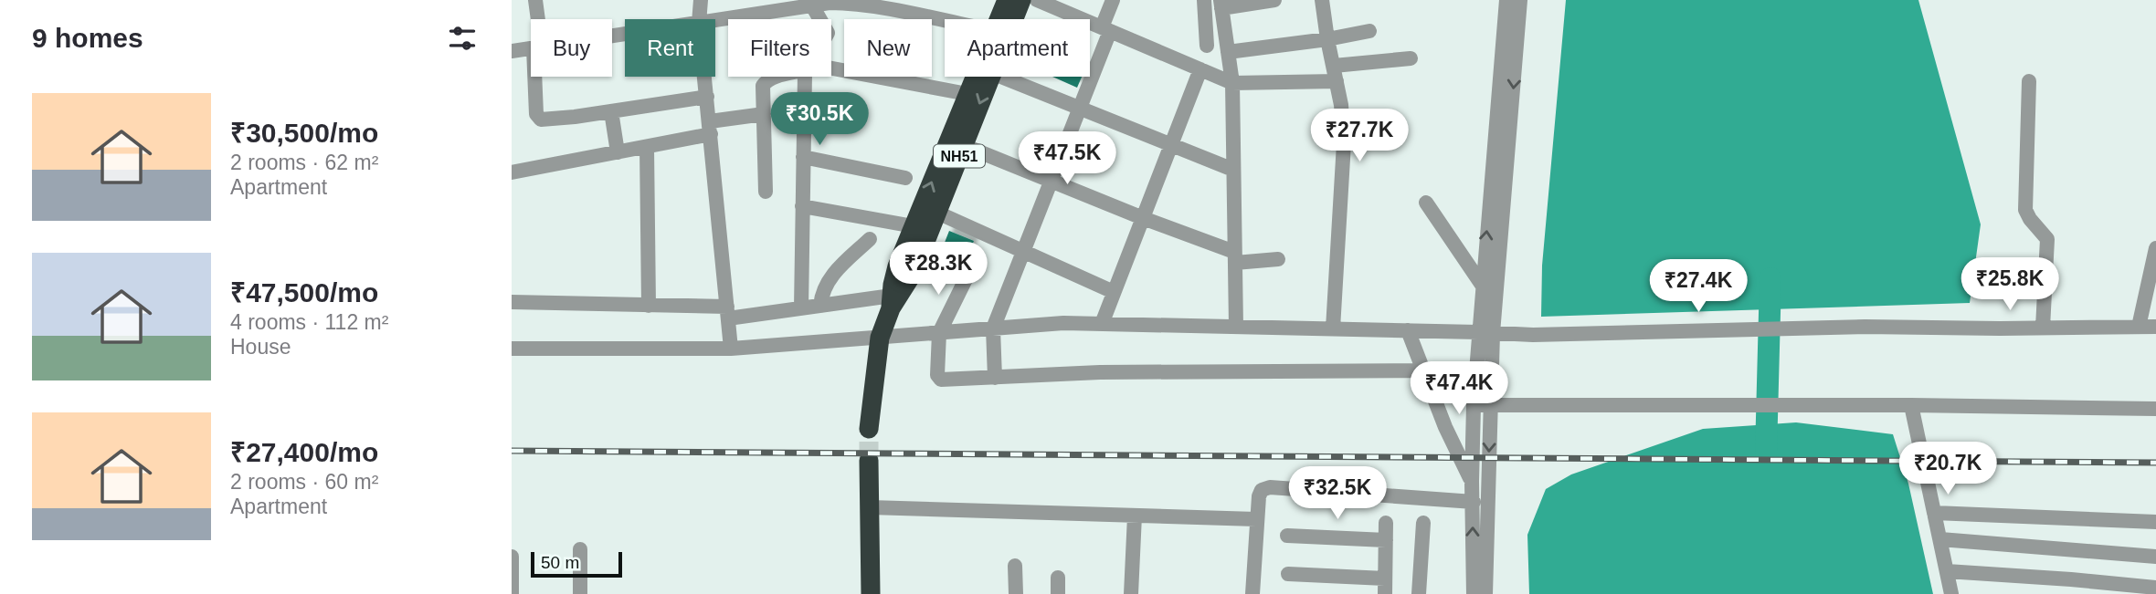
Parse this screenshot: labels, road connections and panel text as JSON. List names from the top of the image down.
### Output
{
  "streets": {
    "highway": ["NH51"]
  },
  "scale_bar": "50 m",
  "page": {
    "heading": "9 homes",
    "chip": [
      "Buy",
      "Rent",
      "Filters",
      "New",
      "Apartment"
    ],
    "list": [
      {
        "name": "₹30,500/mo",
        "note": "2 rooms · 62 m² · Apartment"
      },
      {
        "name": "₹47,500/mo",
        "note": "4 rooms · 112 m² · House"
      },
      {
        "name": "₹27,400/mo",
        "note": "2 rooms · 60 m² · Apartment"
      }
    ],
    "price": [
      "₹30.5K",
      "₹27.7K",
      "₹47.5K",
      "₹28.3K",
      "₹25.8K",
      "₹27.4K",
      "₹47.4K",
      "₹20.7K",
      "₹32.5K"
    ],
    "scale": "50 m"
  }
}
